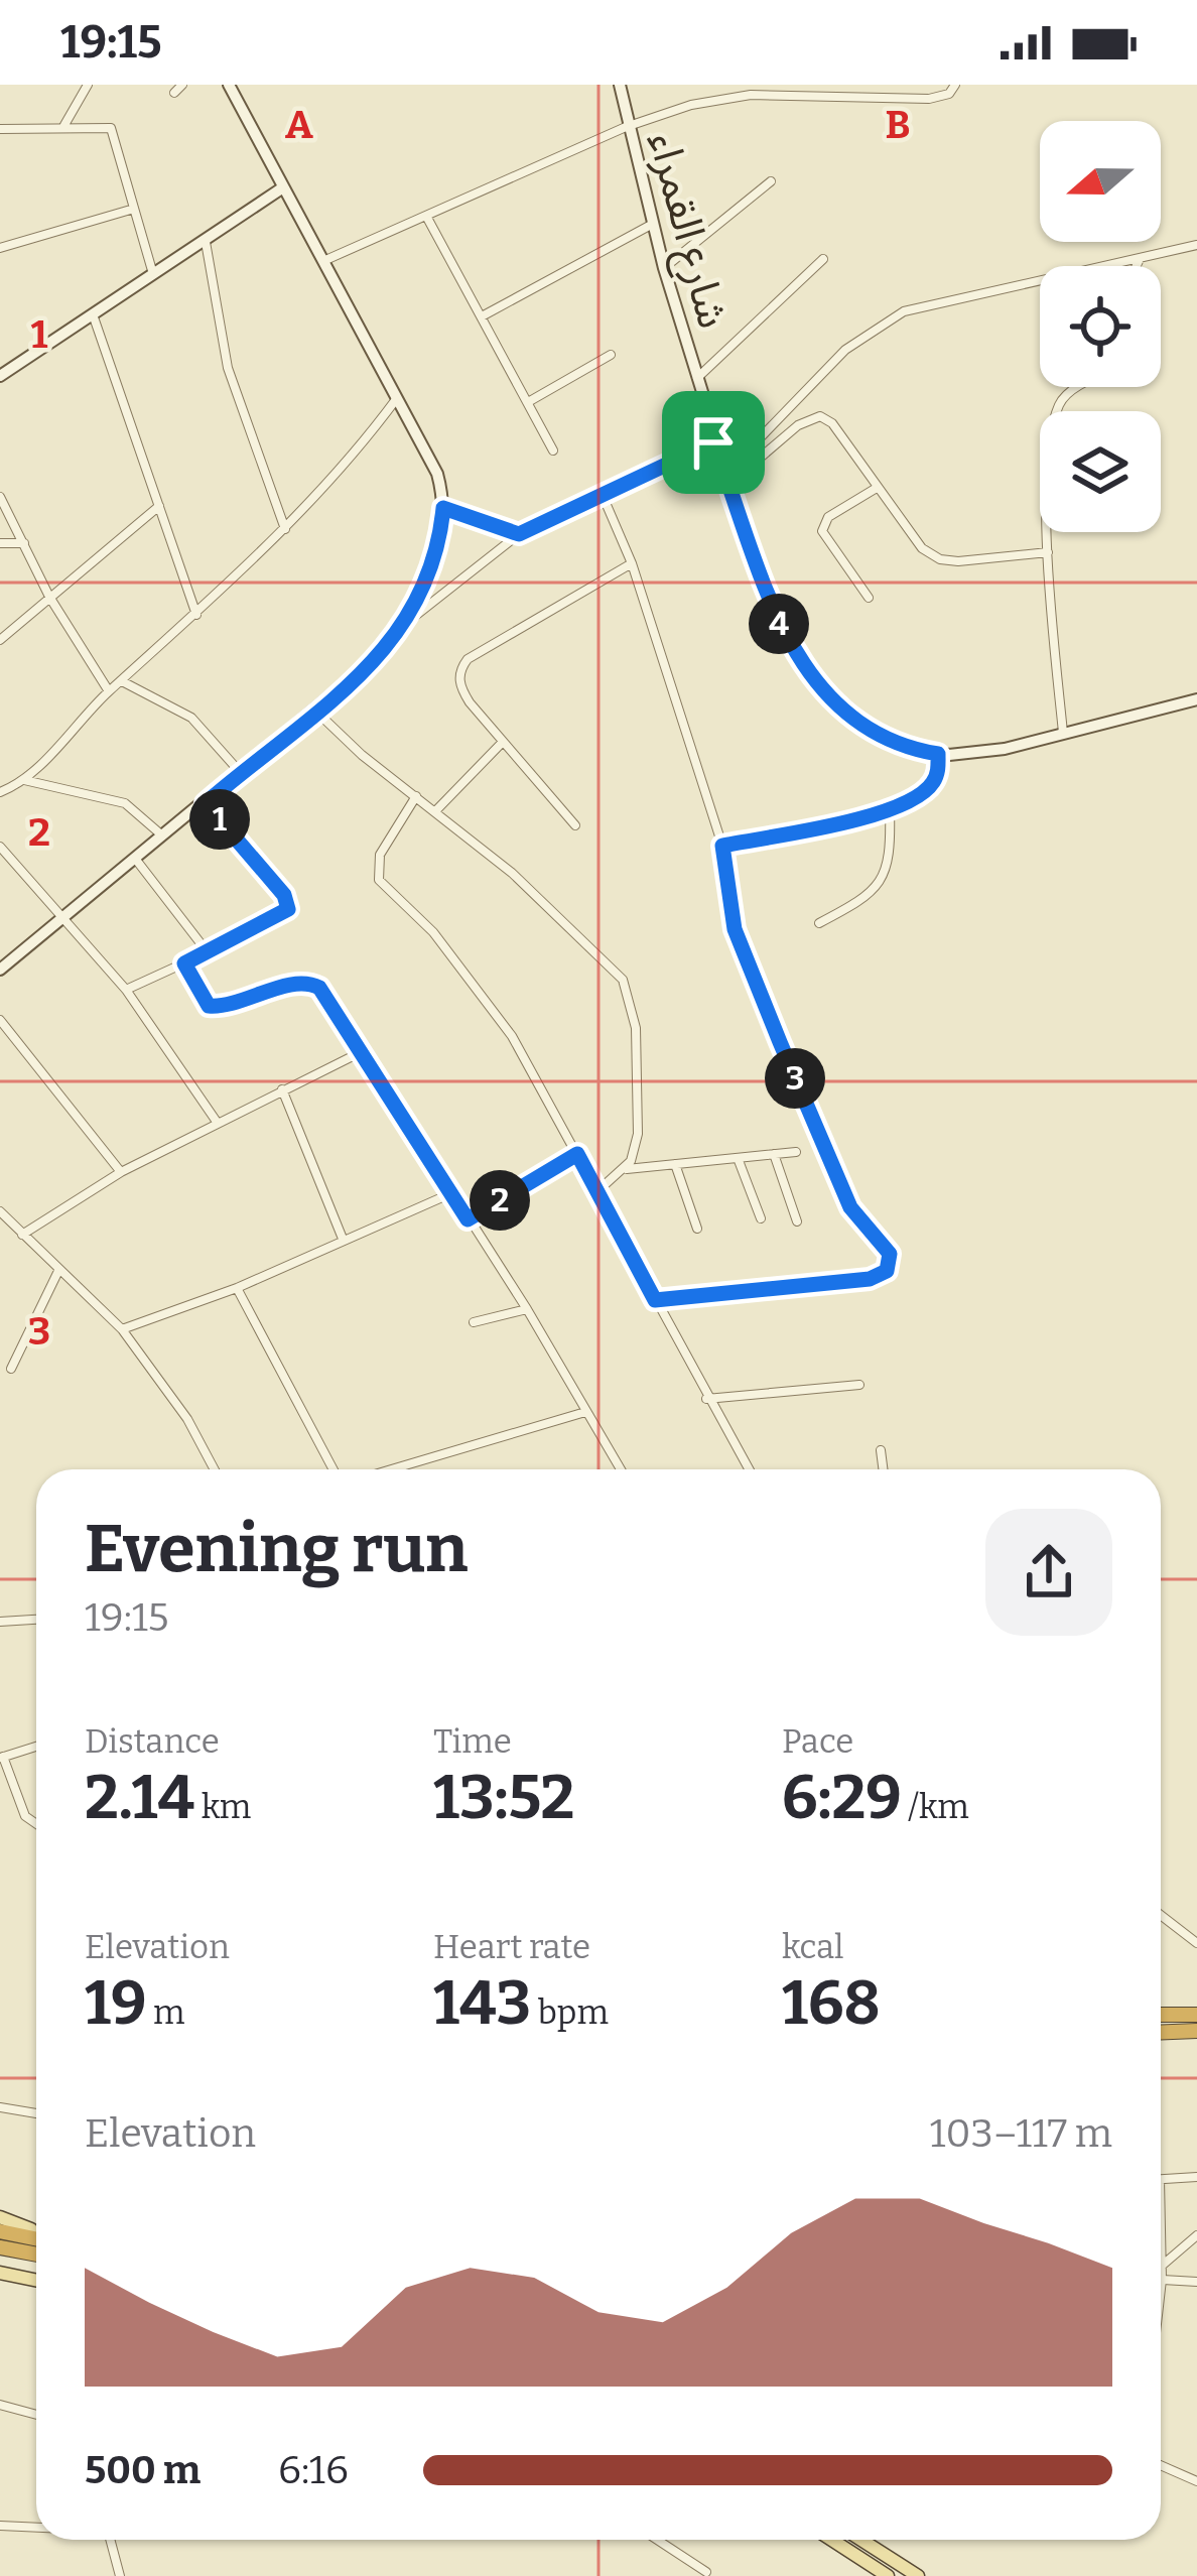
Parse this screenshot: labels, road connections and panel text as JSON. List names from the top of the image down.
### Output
{
  "streets": {
    "street": ["شارع القمراء"]
  },
  "north": "left",
  "page": {
    "status": "19:15",
    "pins": [
      "4",
      "1",
      "3",
      "2"
    ],
    "heading": ["Evening run", "19:15"],
    "stats": [
      ["Distance", "2.14 km"],
      ["Time", "13:52"],
      ["Pace", "6:29 /km"],
      ["Elevation", "19 m"],
      ["Heart rate", "143 bpm"],
      ["kcal", "168"]
    ],
    "chart": ["Elevation", "103–117 m"],
    "list": [
      {
        "name": "500 m",
        "note": "6:16"
      }
    ]
  },
  "grid": {
    "columns": ["A", "B"],
    "rows": ["1", "2", "3"]
  }
}
